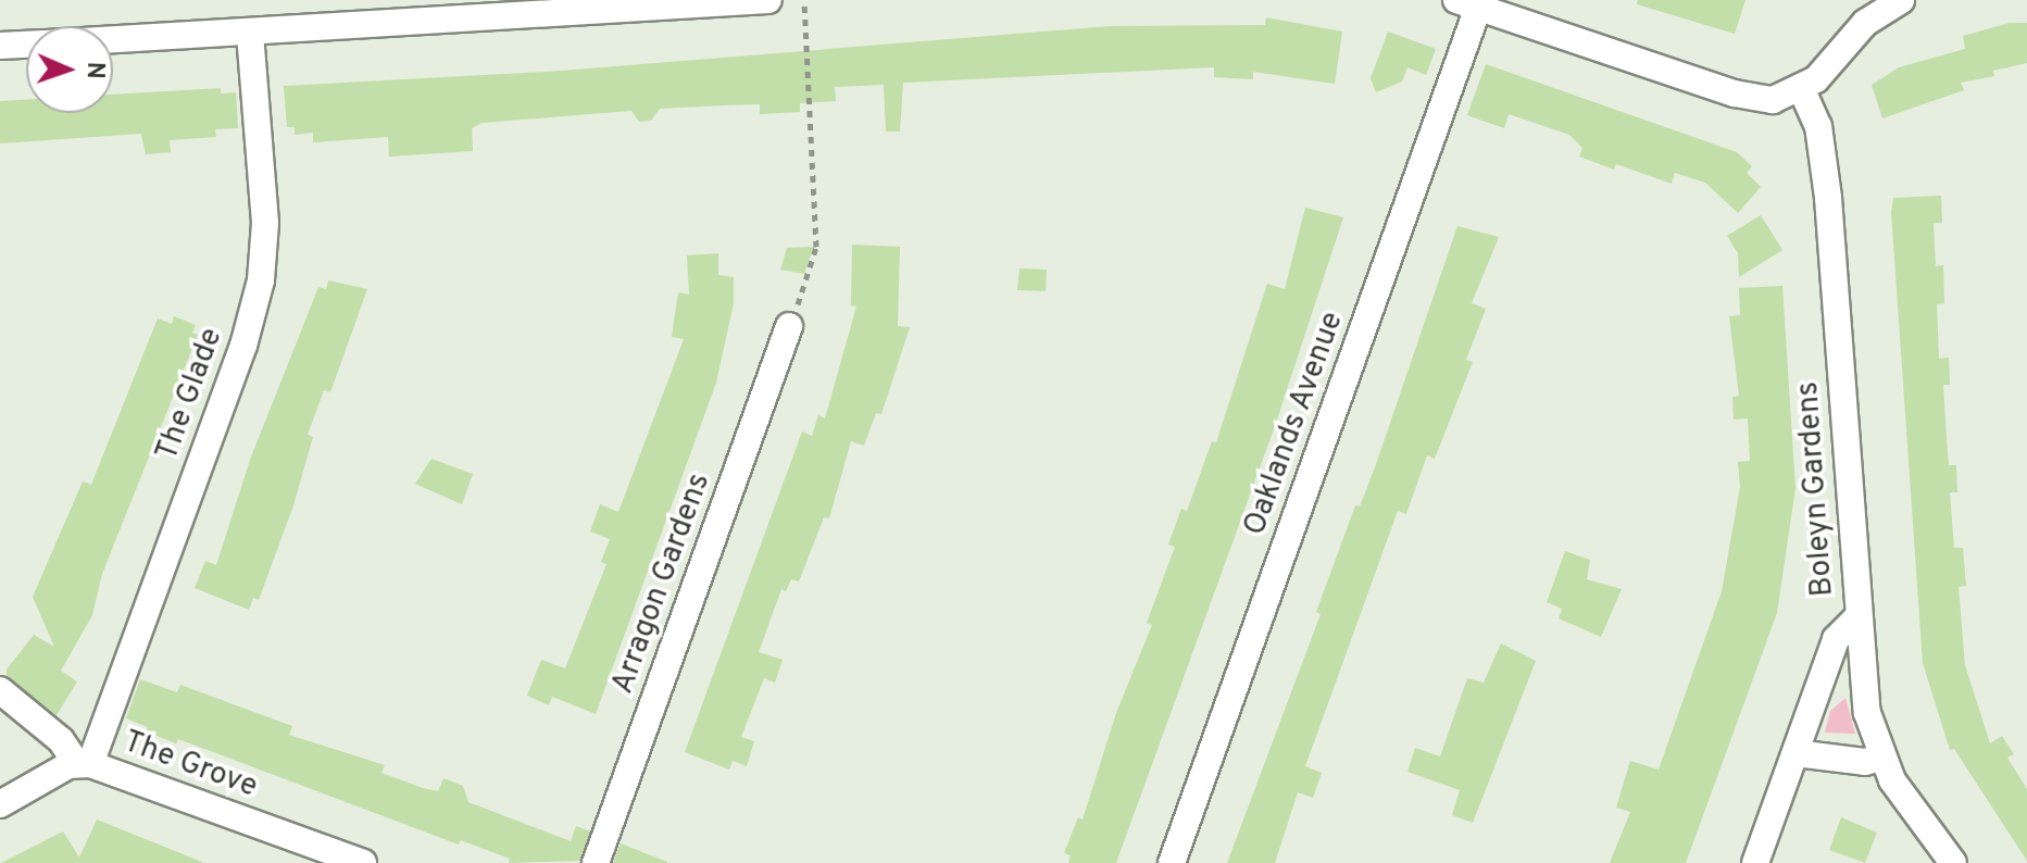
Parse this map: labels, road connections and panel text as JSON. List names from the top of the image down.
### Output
{
  "streets": {
    "street": [
      "The Glade",
      "Oaklands Avenue",
      "Boleyn Gardens",
      "Arragon Gardens",
      "The Grove"
    ]
  },
  "crossings": [
    ["The Glade", "The Grove"]
  ],
  "north": "right"
}
